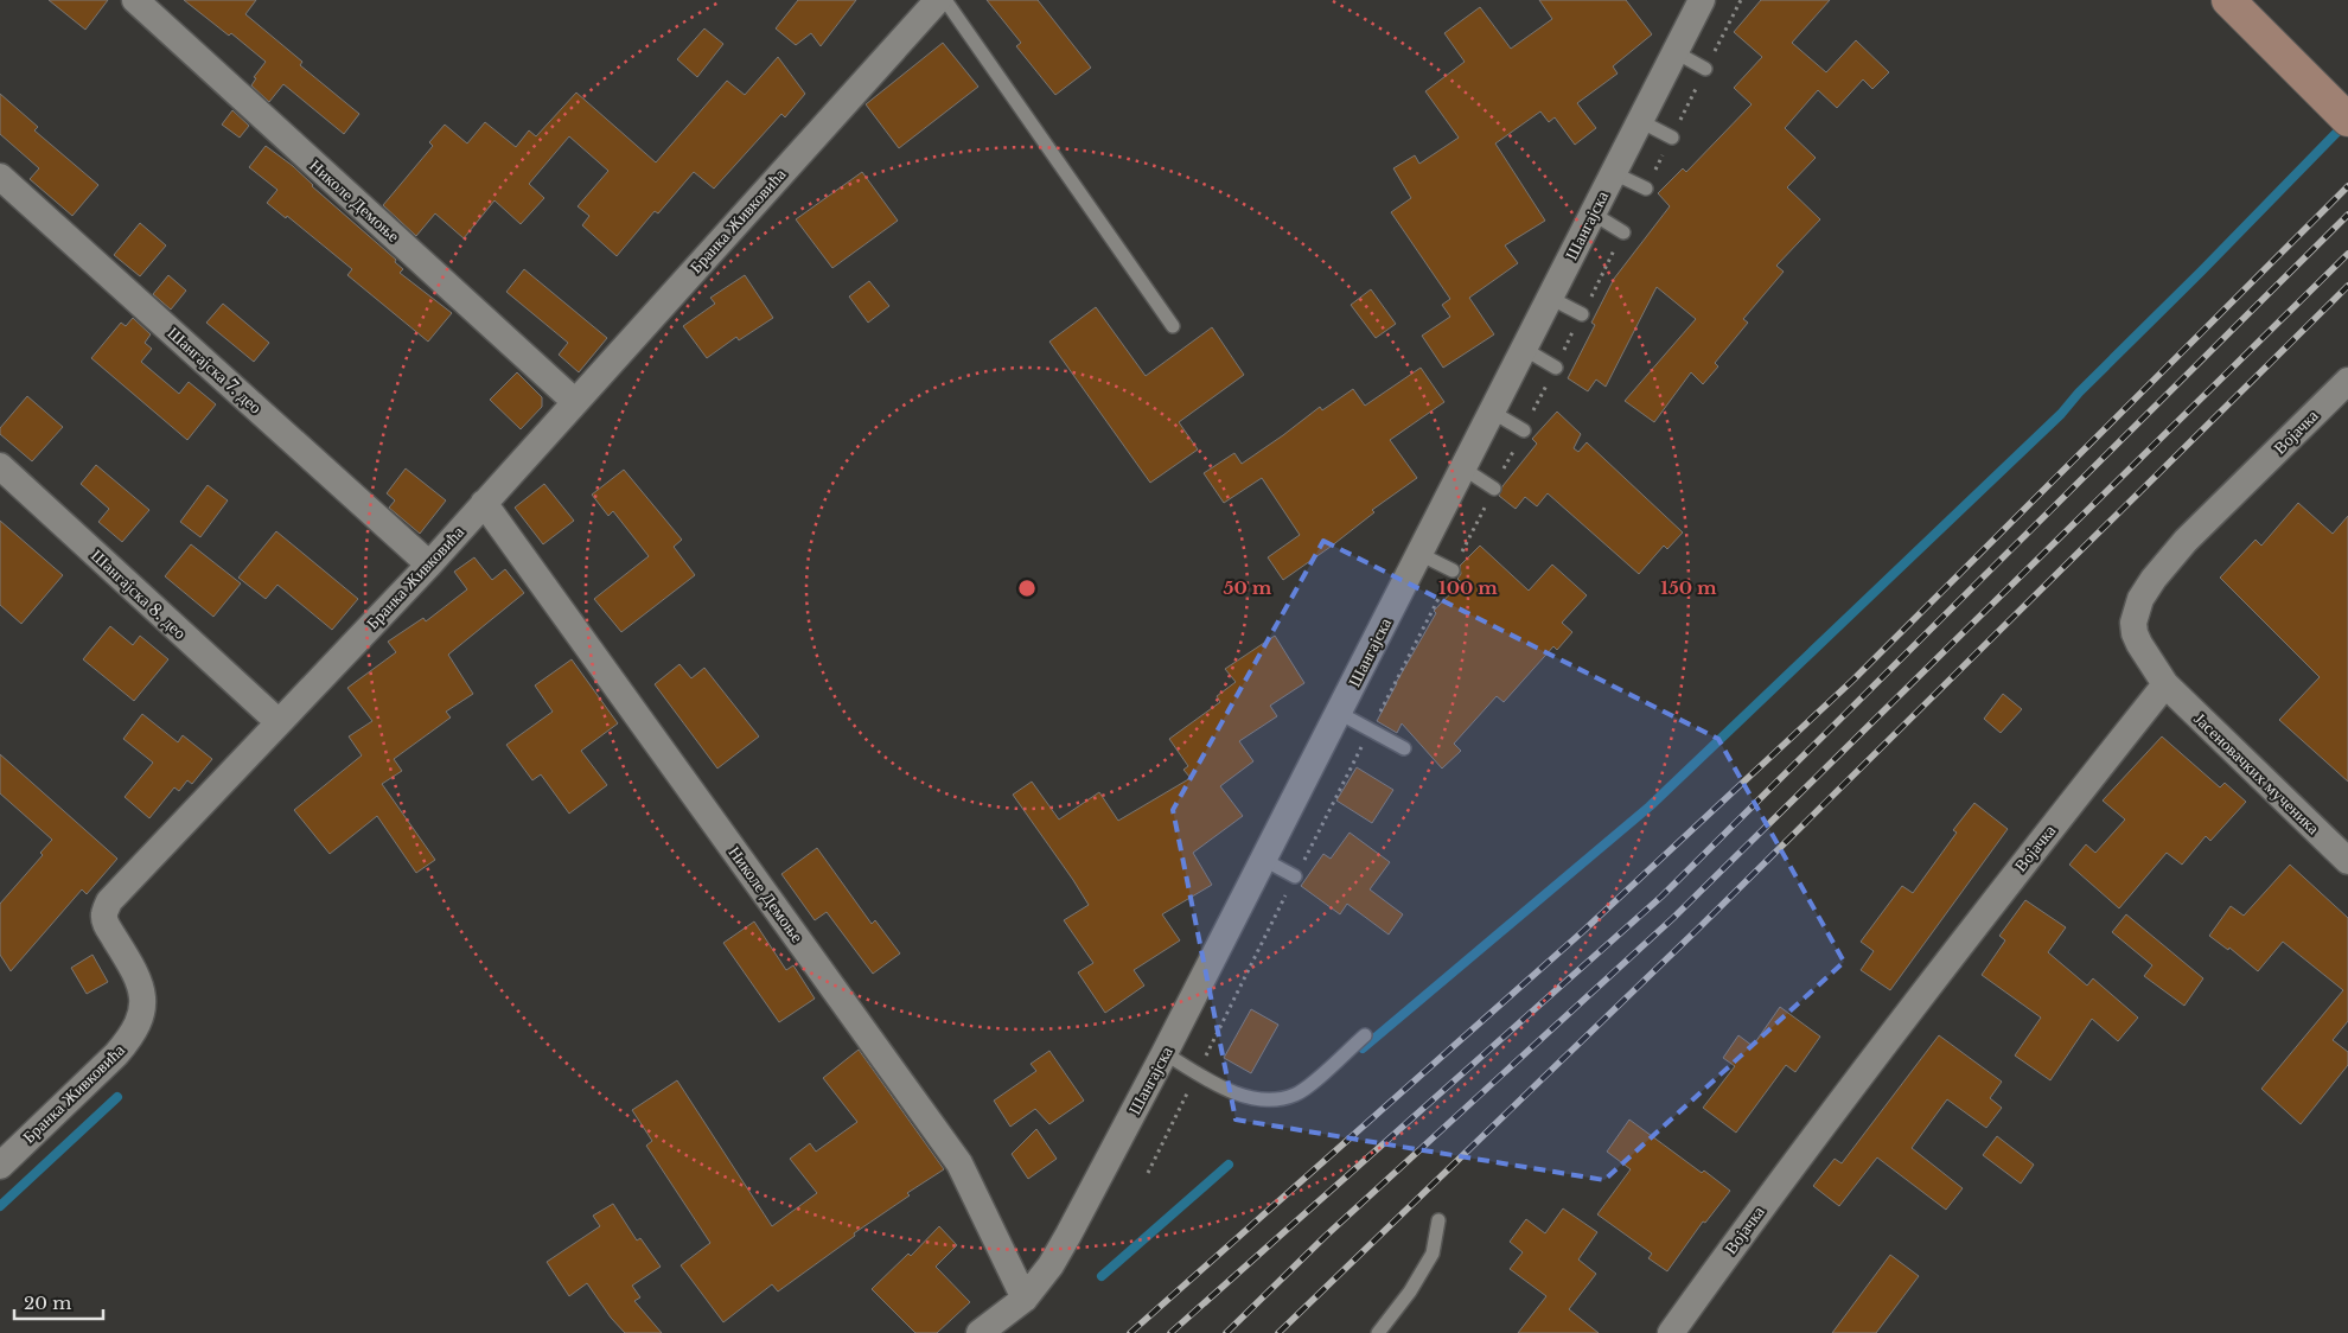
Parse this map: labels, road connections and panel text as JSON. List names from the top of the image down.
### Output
{
  "streets": {
    "street": [
      "Николе Демоње",
      "Бранка Живковића",
      "Шангајска",
      "Шангајска 7. део",
      "Војачка",
      "Шангајска 8. део",
      "Јасеновачких мученика"
    ]
  },
  "crossings": [
    ["Николе Демоње", "Бранка Живковића"],
    ["Николе Демоње", "Шангајска"],
    ["Бранка Живковића", "Шангајска 7. део"],
    ["Бранка Живковића", "Шангајска 8. део"],
    ["Војачка", "Јасеновачких мученика"]
  ],
  "scale_bar": "20 m",
  "rings": ["50 m", "100 m", "150 m"]
}
